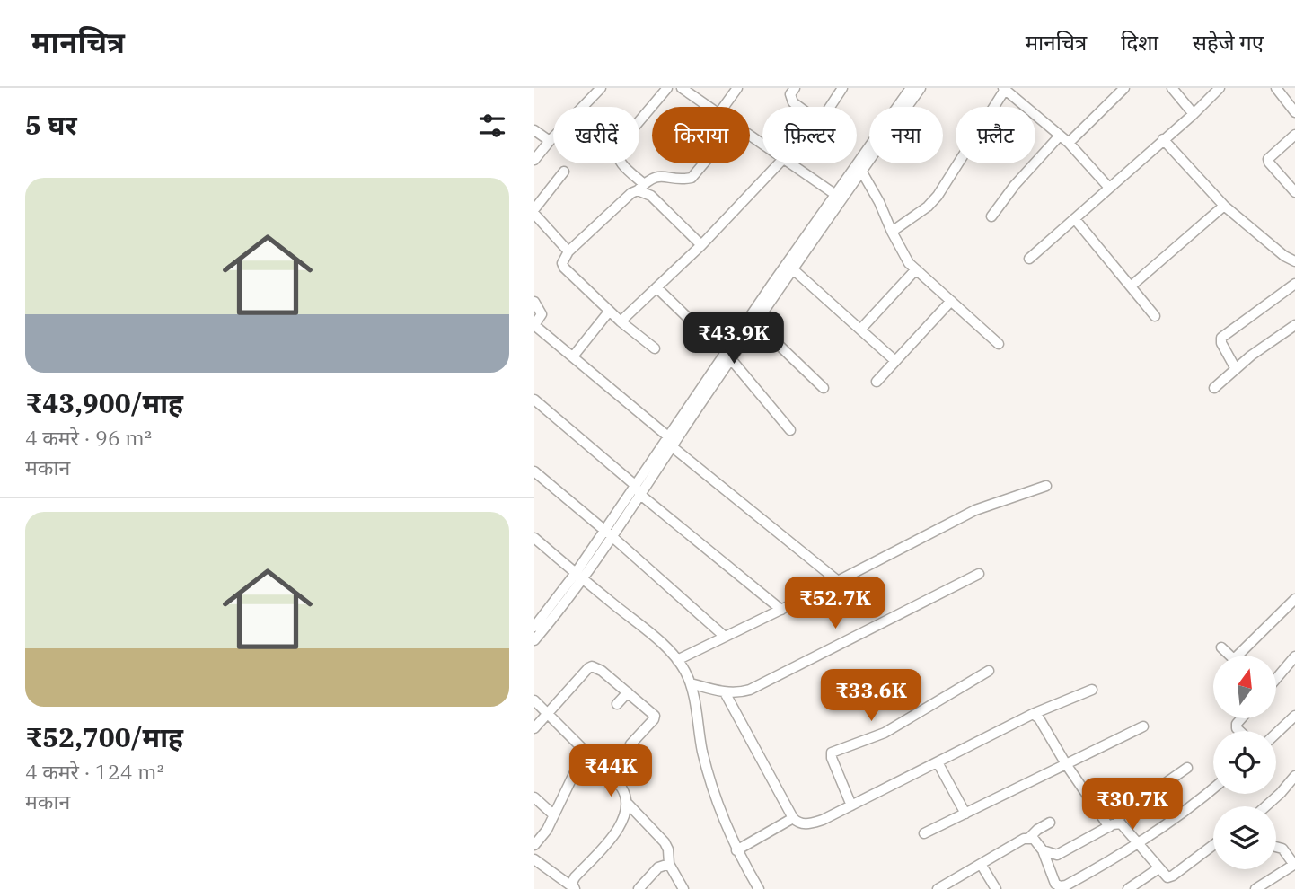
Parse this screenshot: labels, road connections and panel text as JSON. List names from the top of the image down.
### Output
{
  "north": "top",
  "page": {
    "header": "मानचित्र",
    "nav": ["मानचित्र", "दिशा", "सहेजे गए"],
    "heading": "5 घर",
    "chip": [
      "खरीदें",
      "किराया",
      "फ़िल्टर",
      "नया",
      "फ़्लैट"
    ],
    "list": [
      {
        "name": "₹43,900/माह",
        "note": "4 कमरे · 96 m² · मकान"
      },
      {
        "name": "₹52,700/माह",
        "note": "4 कमरे · 124 m² · मकान"
      }
    ],
    "price": [
      "₹43.9K",
      "₹52.7K",
      "₹33.6K",
      "₹44K",
      "₹30.7K"
    ]
  }
}
